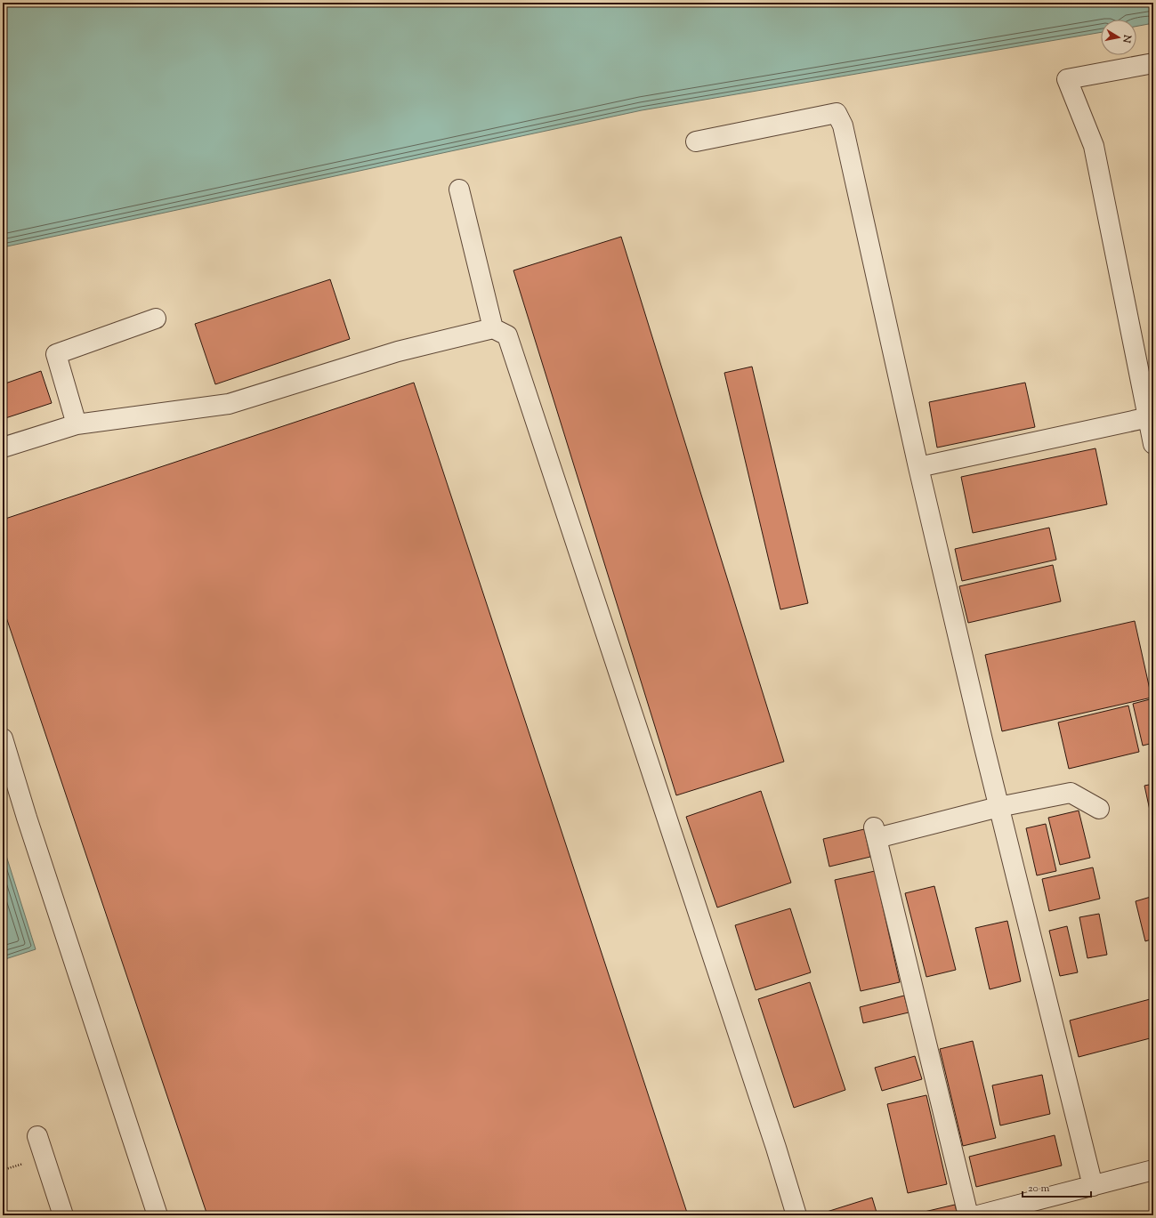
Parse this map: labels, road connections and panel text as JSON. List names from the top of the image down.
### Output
{
  "scale_bar": "20 m",
  "north": "right"
}
